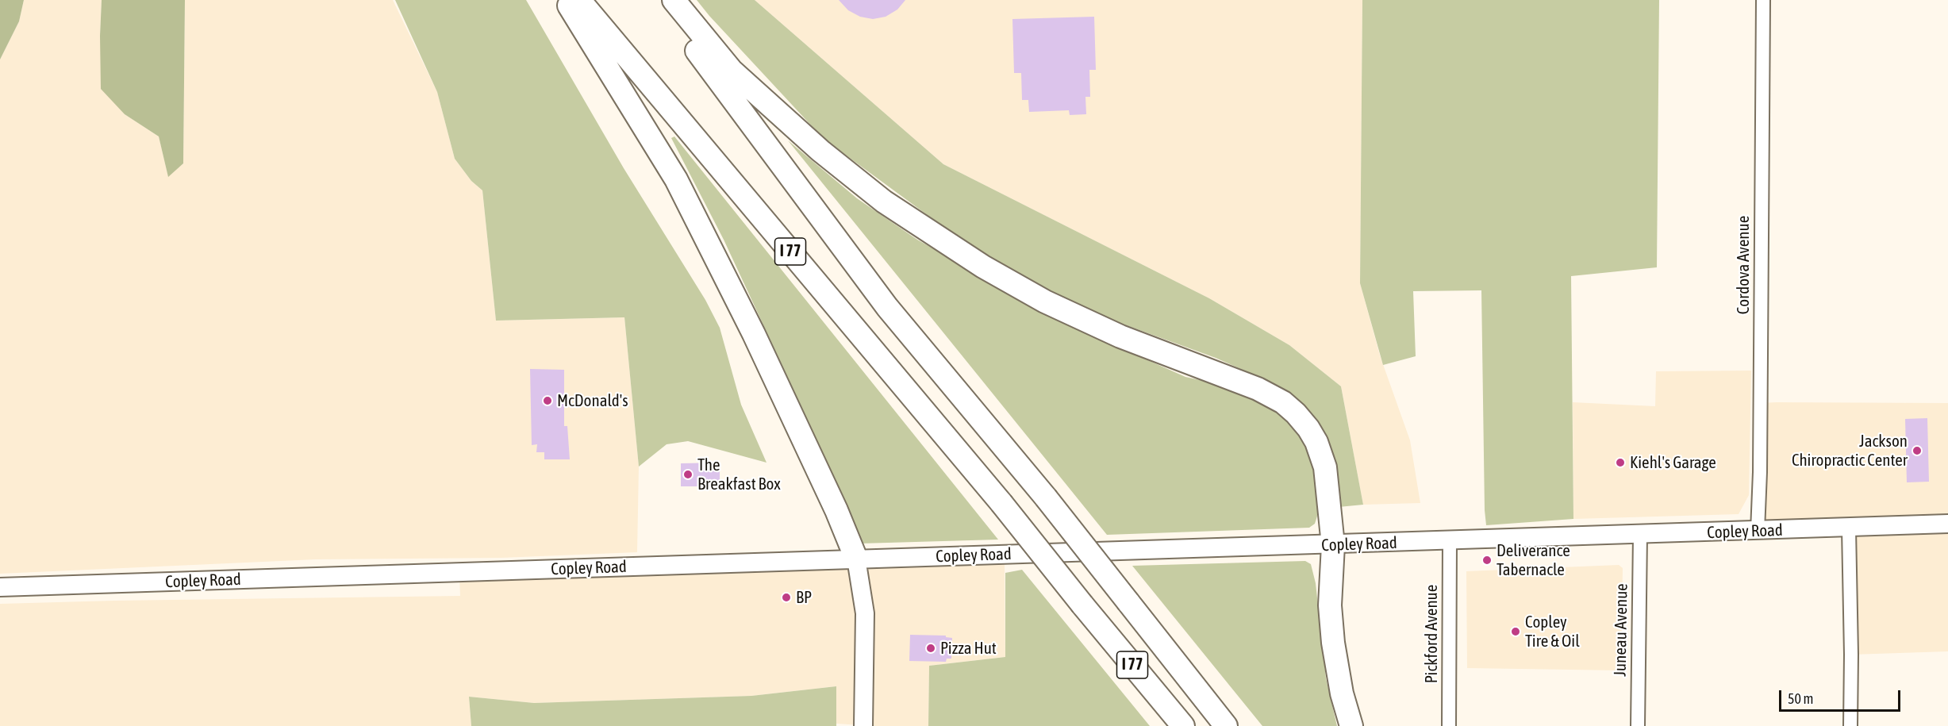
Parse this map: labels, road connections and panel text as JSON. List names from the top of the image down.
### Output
{
  "streets": {
    "highway": ["I 77"],
    "main road": ["Copley Road"],
    "street": ["Cordova Avenue", "Juneau Avenue", "Pickford Avenue"]
  },
  "crossings": [
    ["Cordova Avenue", "Copley Road"],
    ["Copley Road", "Juneau Avenue"],
    ["Copley Road", "Pickford Avenue"]
  ],
  "places": [
    "McDonald's",
    "Jackson Chiropractic Center",
    "Kiehl's Garage",
    "The Breakfast Box",
    "Deliverance Tabernacle",
    "BP",
    "Copley Tire & Oil",
    "Pizza Hut"
  ],
  "scale_bar": "50 m"
}
